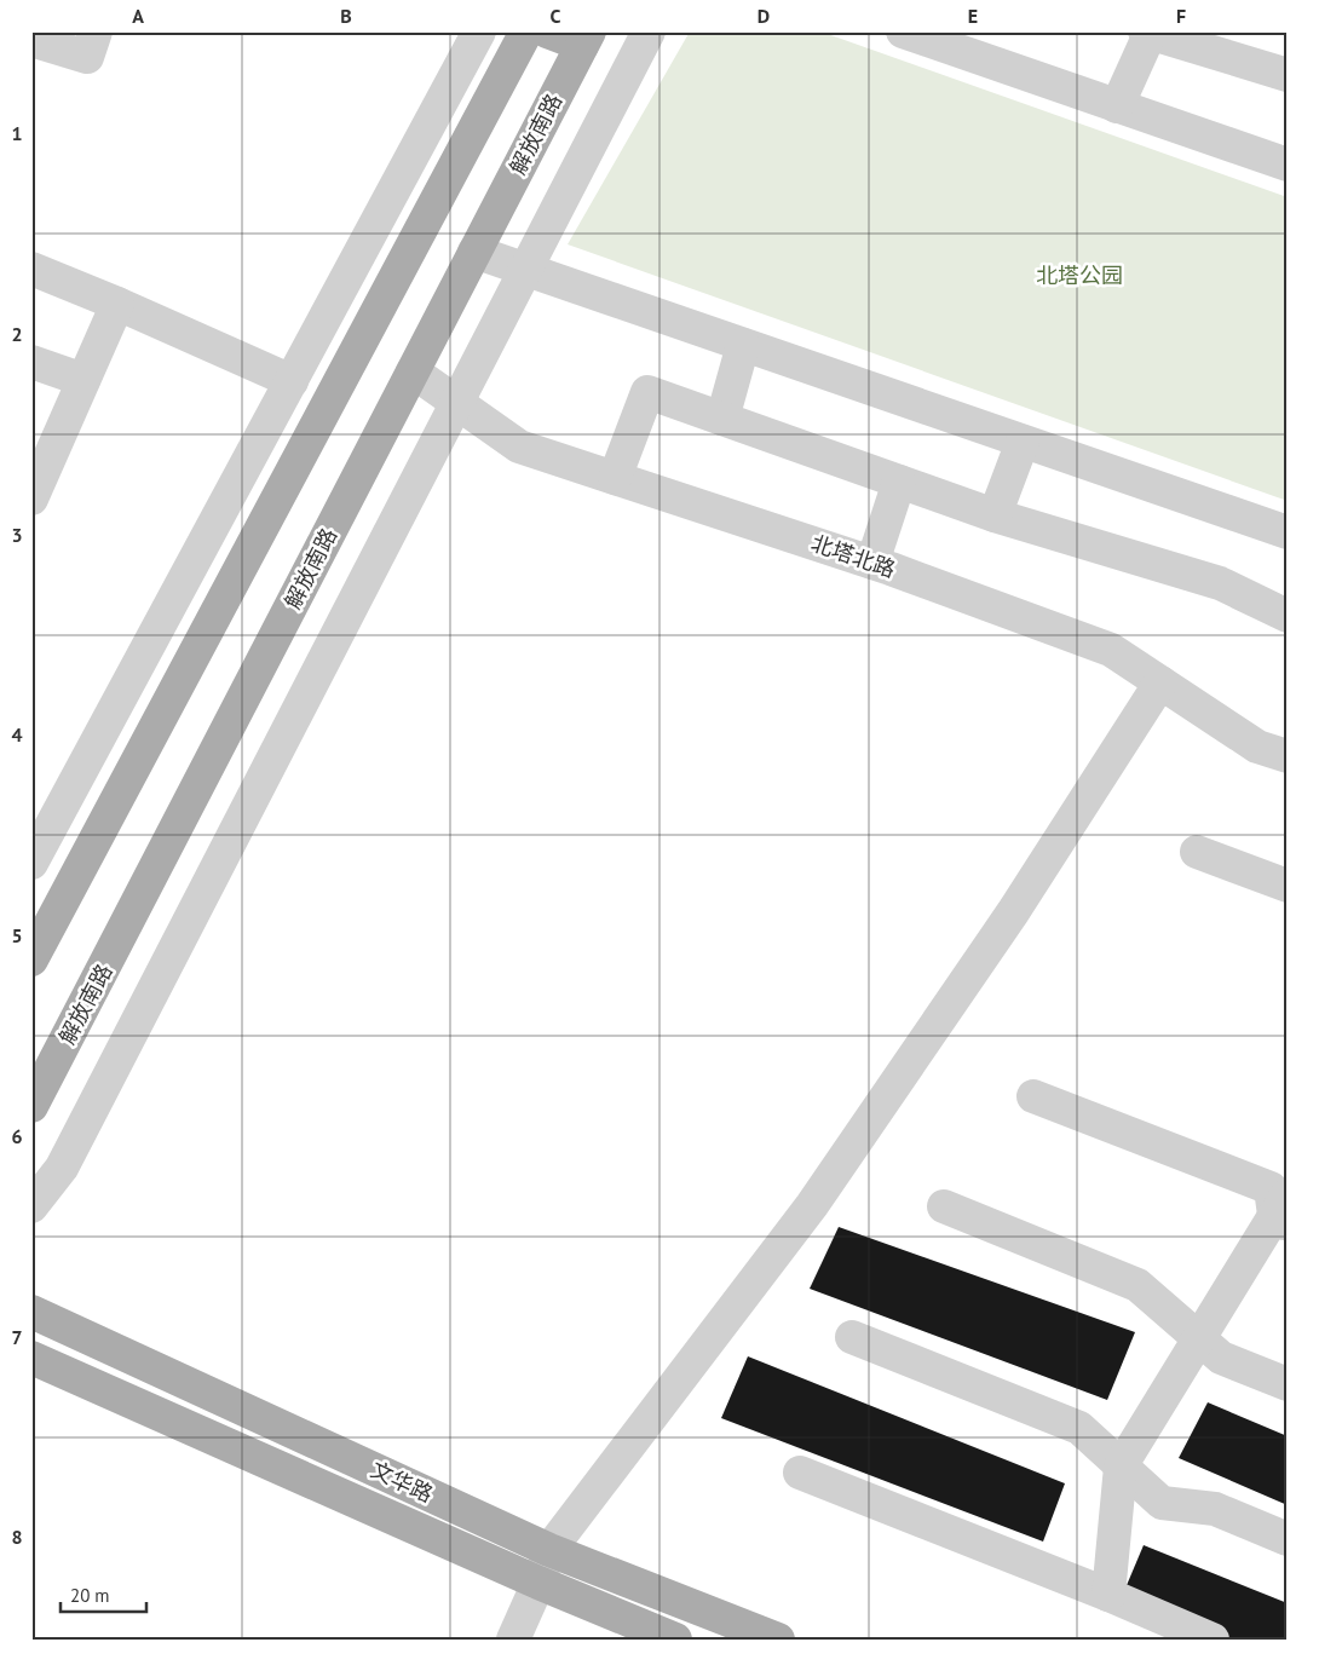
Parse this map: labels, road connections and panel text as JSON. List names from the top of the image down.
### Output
{
  "streets": {
    "main road": ["解放南路", "文华路"],
    "street": ["北塔北路"]
  },
  "crossings": [
    ["解放南路", "北塔北路"]
  ],
  "parks": ["北塔公园"],
  "scale_bar": "20 m",
  "grid": {
    "columns": [
      "A",
      "B",
      "C",
      "D",
      "E",
      "F"
    ],
    "rows": [
      "1",
      "2",
      "3",
      "4",
      "5",
      "6",
      "7",
      "8"
    ]
  }
}
